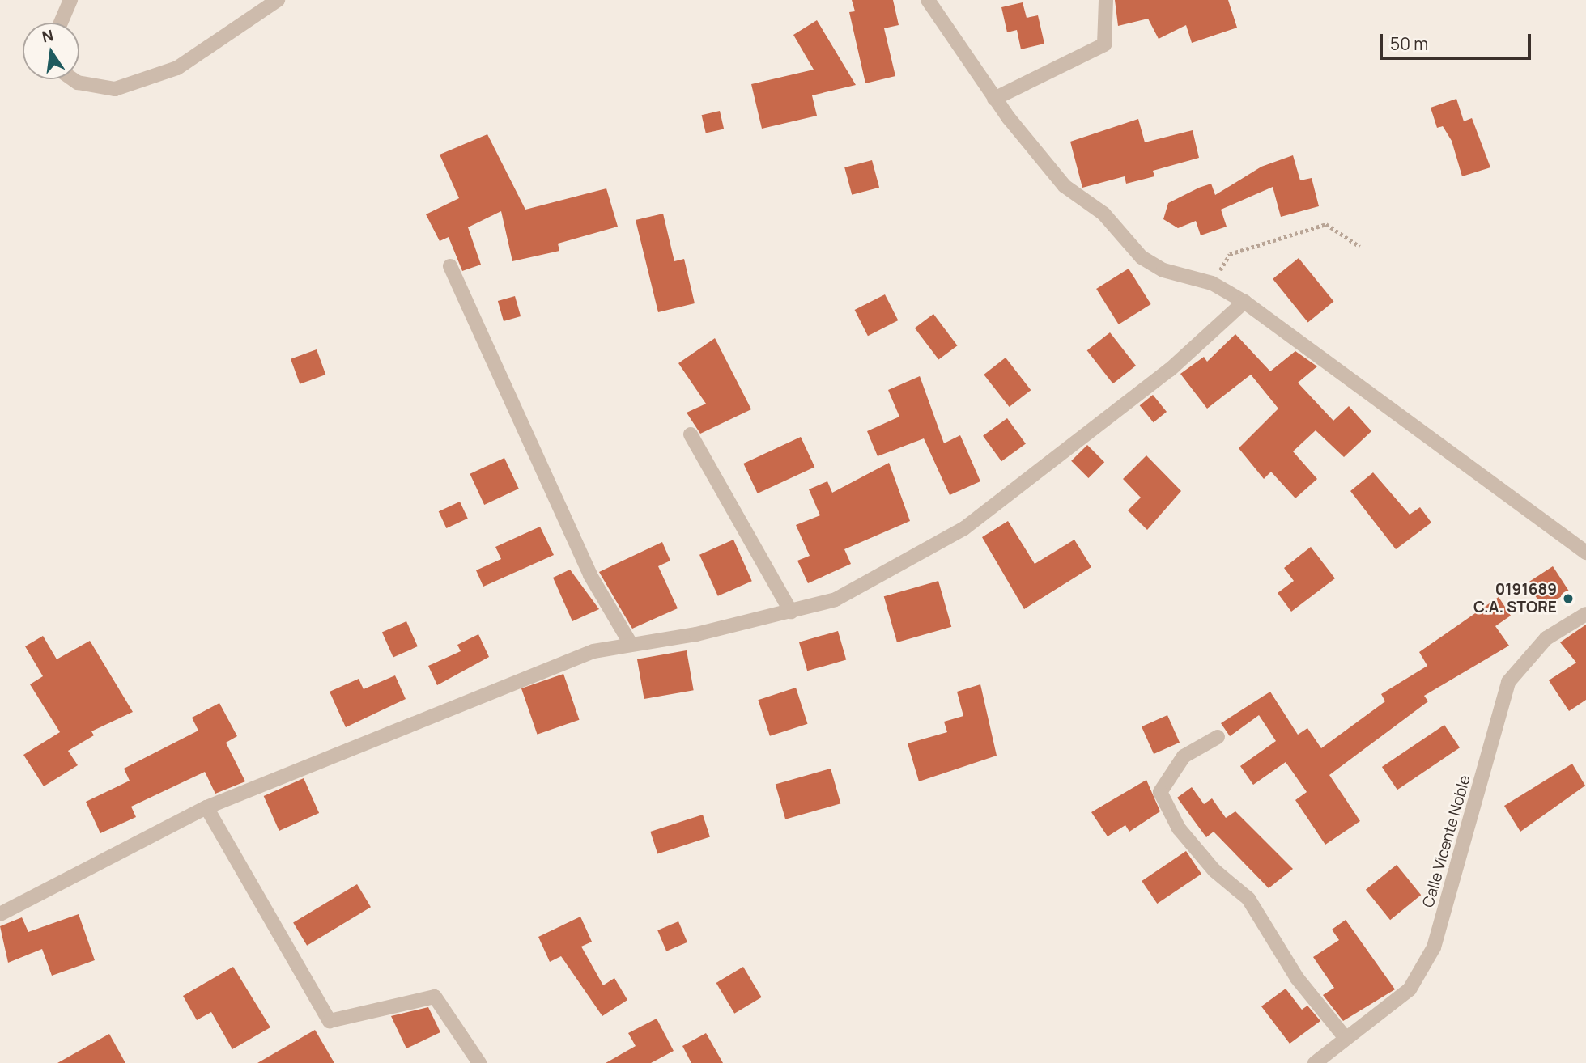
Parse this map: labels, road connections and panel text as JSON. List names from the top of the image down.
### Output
{
  "streets": {
    "street": ["Calle Vicente Noble"]
  },
  "places": ["0191689 C.A. STORE"],
  "scale_bar": "50 m",
  "north": "top"
}
